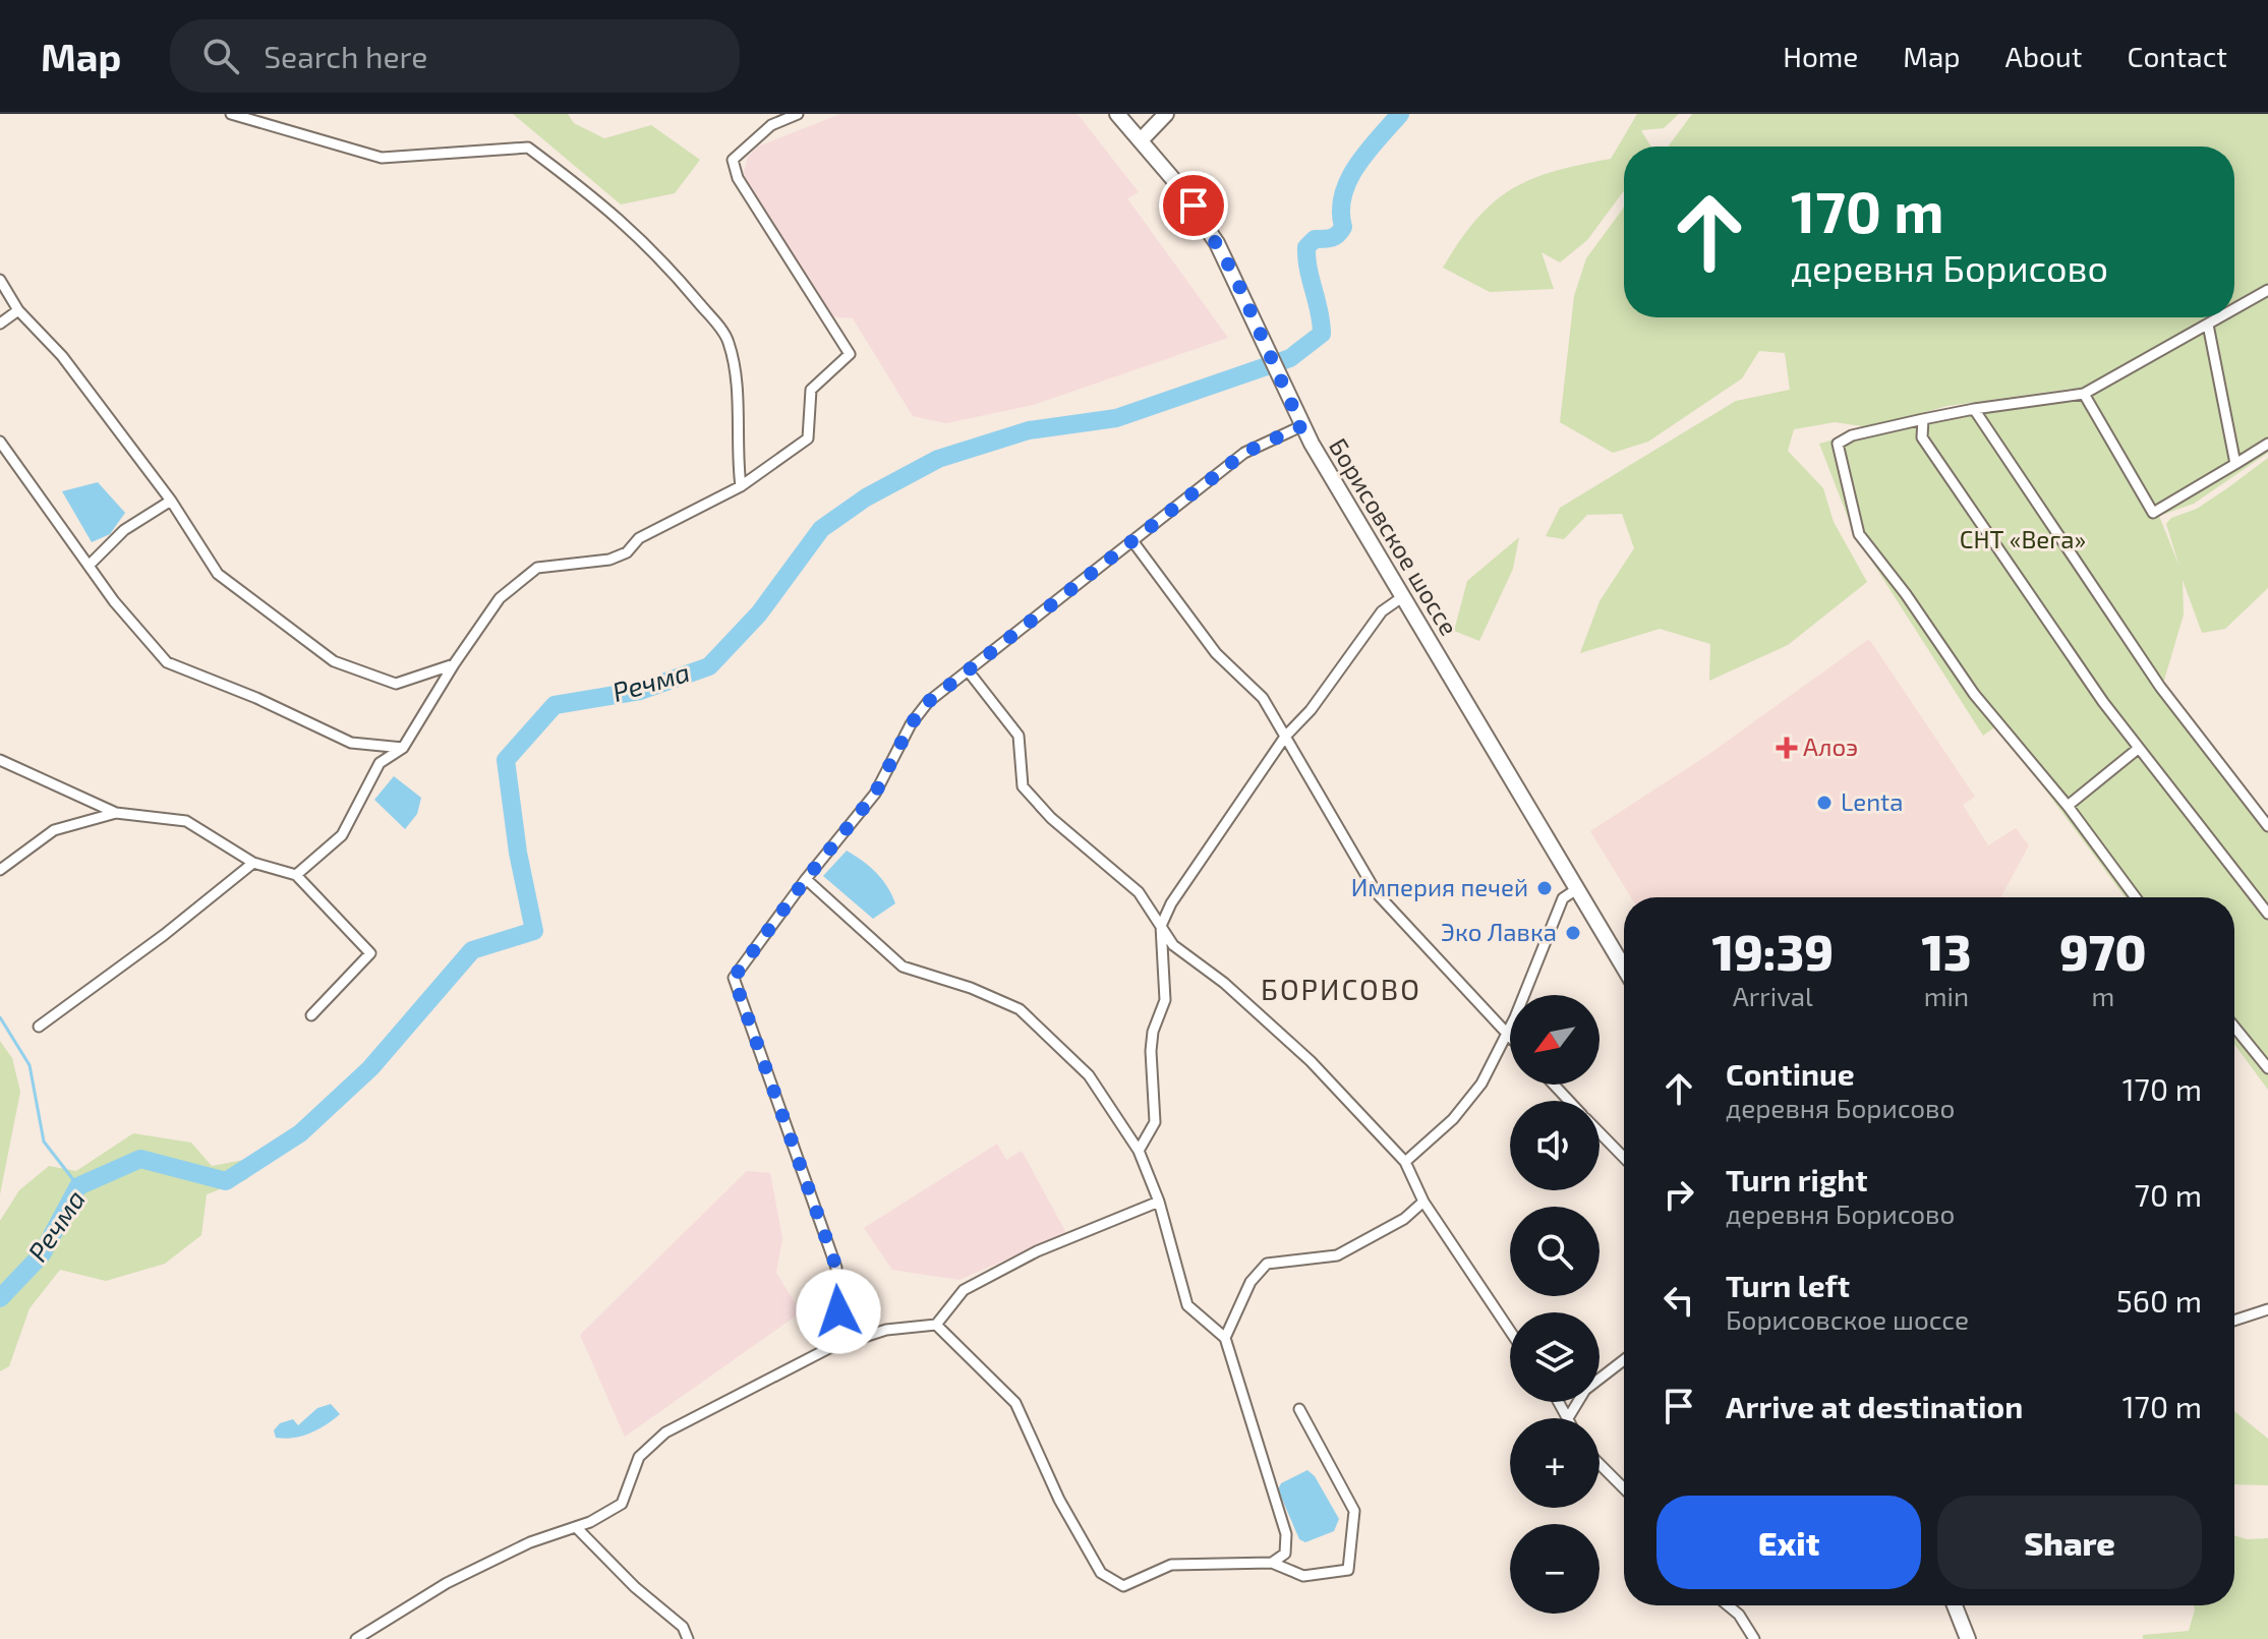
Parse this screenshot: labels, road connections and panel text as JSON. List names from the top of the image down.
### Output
{
  "streets": {
    "main road": ["Борисовское шоссе"]
  },
  "districts": ["БОРИСОВО"],
  "water": ["Речма"],
  "parks": ["СНТ «Вега»"],
  "places": {
    "health": ["Алоэ"],
    "other": ["Lenta", "Империя печей", "Эко Лавка"]
  },
  "north": "bottom left",
  "page": {
    "header": "Map",
    "search": "Search here",
    "nav": [
      "Home",
      "Map",
      "About",
      "Contact"
    ],
    "turn": ["170 m", "деревня Борисово"],
    "eta": [
      "19:39",
      "Arrival",
      "13",
      "min",
      "970",
      "m"
    ],
    "map_buttons": ["+", "−"],
    "list": [
      {
        "name": "Continue",
        "note": "деревня Борисово",
        "value": "170 m"
      },
      {
        "name": "Turn right",
        "note": "деревня Борисово",
        "value": "70 m"
      },
      {
        "name": "Turn left",
        "note": "Борисовское шоссе",
        "value": "560 m"
      },
      {
        "name": "Arrive at destination",
        "value": "170 m"
      }
    ],
    "buttons": ["Exit", "Share"]
  }
}
